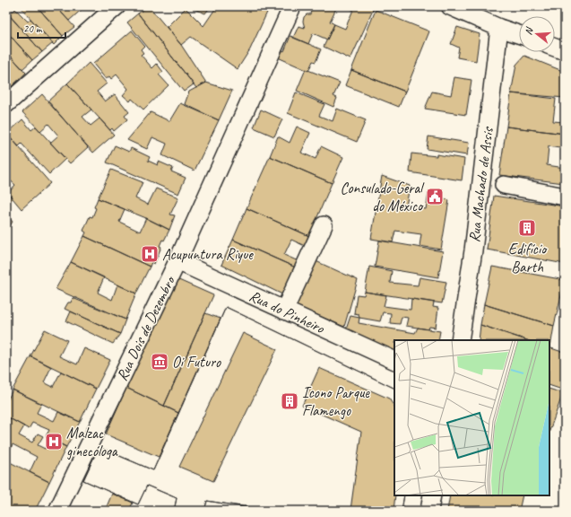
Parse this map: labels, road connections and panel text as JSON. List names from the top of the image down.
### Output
{
  "streets": {
    "street": ["Rua Machado de Assis", "Rua do Pinheiro", "Rua Dois de Dezembro"]
  },
  "crossings": [
    ["Rua do Pinheiro", "Rua Dois de Dezembro"]
  ],
  "places": {
    "public building": ["Consulado-Geral do México"],
    "building": ["Edifício Barth", "Icono Parque Flamengo"],
    "hospital": ["Acupuntura Riyue", "Malzac ginecóloga"],
    "museum": ["Oi Futuro"]
  },
  "scale_bar": "20 m",
  "north": "left"
}
